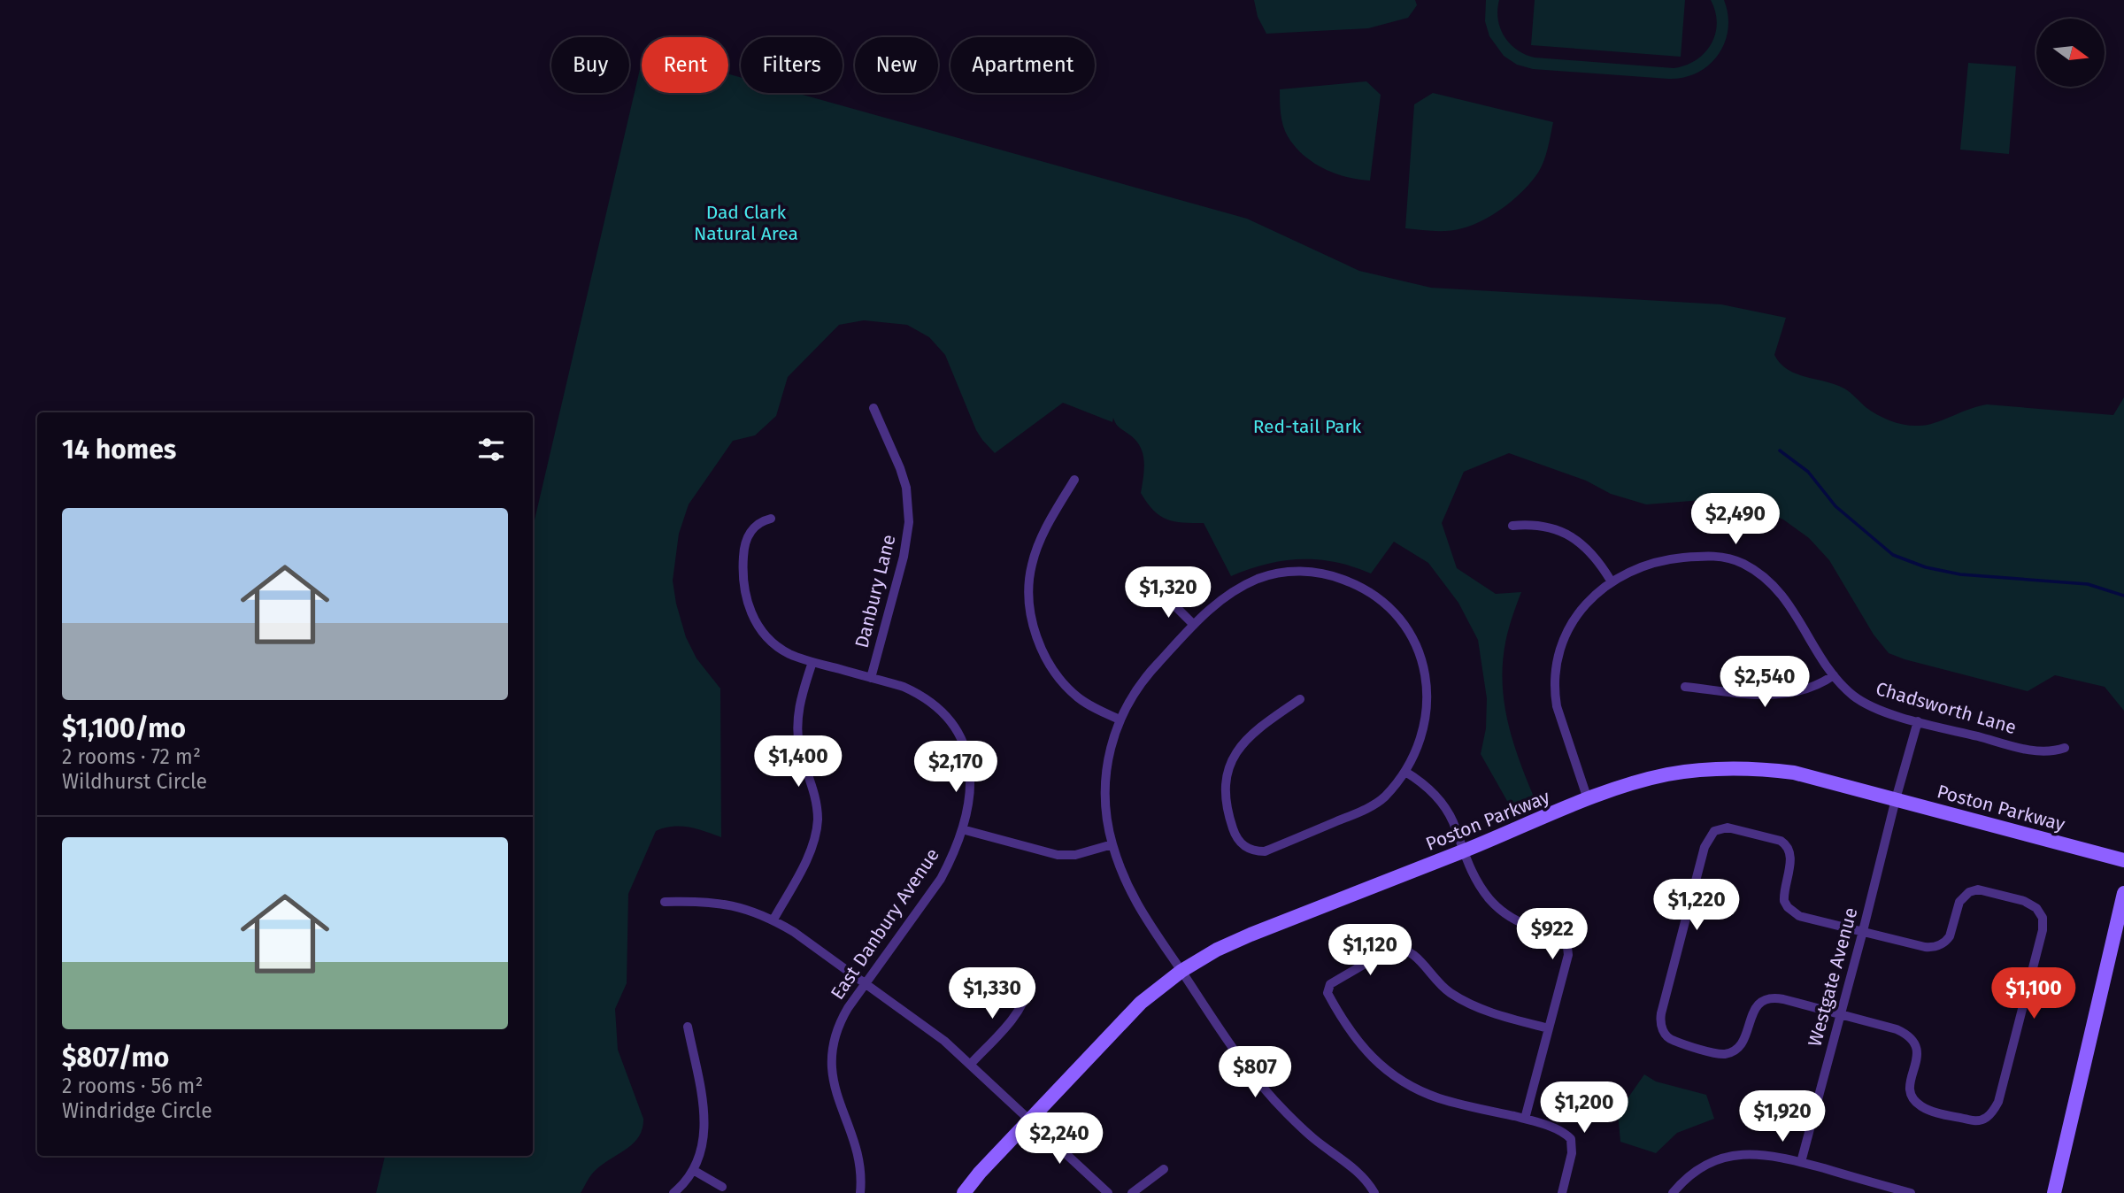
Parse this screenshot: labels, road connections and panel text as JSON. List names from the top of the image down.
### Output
{
  "streets": {
    "street": [
      "Danbury Lane",
      "Chadsworth Lane",
      "Poston Parkway",
      "East Danbury Avenue",
      "Westgate Avenue"
    ]
  },
  "crossings": [
    ["Danbury Lane", "East Danbury Avenue"],
    ["Chadsworth Lane", "Poston Parkway"],
    ["Chadsworth Lane", "Westgate Avenue"],
    ["Poston Parkway", "Westgate Avenue"]
  ],
  "parks": ["Dad Clark Natural Area", "Red-tail Park"],
  "north": "right",
  "page": {
    "chip": [
      "Buy",
      "Rent",
      "Filters",
      "New",
      "Apartment"
    ],
    "heading": "14 homes",
    "list": [
      {
        "name": "$1,100/mo",
        "note": "2 rooms · 72 m² · Wildhurst Circle"
      },
      {
        "name": "$807/mo",
        "note": "2 rooms · 56 m² · Windridge Circle"
      }
    ],
    "price": [
      "$2,490",
      "$1,320",
      "$2,540",
      "$1,400",
      "$2,170",
      "$1,220",
      "$922",
      "$1,120",
      "$1,330",
      "$1,100",
      "$807",
      "$1,200",
      "$1,920",
      "$2,240"
    ]
  }
}
